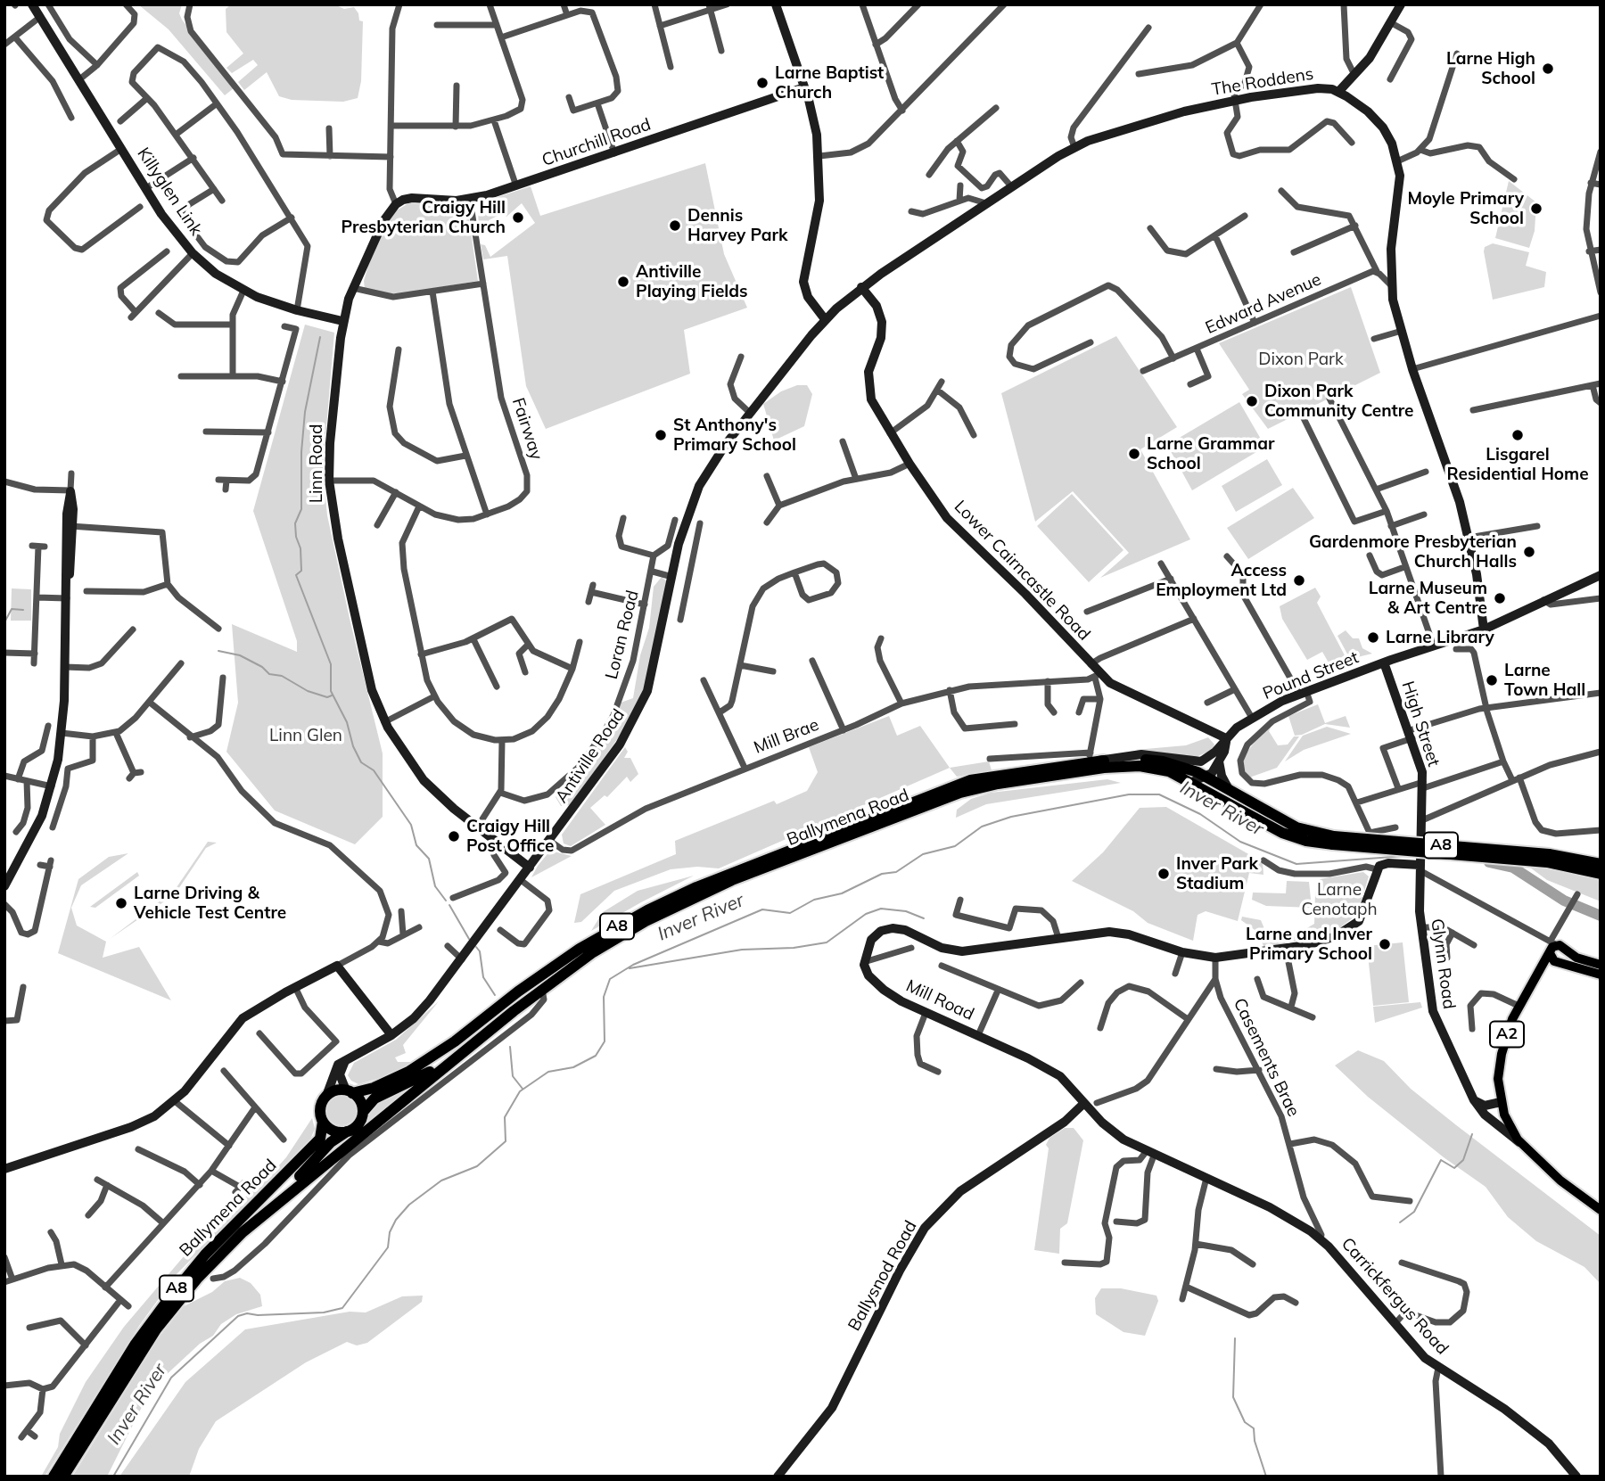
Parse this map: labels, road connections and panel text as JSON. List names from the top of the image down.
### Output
{
  "streets": {
    "highway": ["Ballymena Road", "A8"],
    "main road": ["A2"],
    "street": [
      "The Roddens",
      "Churchill Road",
      "Killyglen Link",
      "Edward Avenue",
      "Fairway",
      "Linn Road",
      "Lower Cairncastle Road",
      "Loran Road",
      "Pound Street",
      "High Street",
      "Mill Brae",
      "Antiville Road",
      "Glynn Road",
      "Mill Road",
      "Casements Brae",
      "Ballysnod Road",
      "Carrickfergus Road"
    ]
  },
  "crossings": [
    ["The Roddens", "Lower Cairncastle Road"],
    ["The Roddens", "Pound Street"],
    ["The Roddens", "Antiville Road"],
    ["Churchill Road", "Fairway"],
    ["Churchill Road", "Linn Road"],
    ["Killyglen Link", "Linn Road"],
    ["Fairway", "Linn Road"],
    ["Linn Road", "Antiville Road"],
    ["Lower Cairncastle Road", "Pound Street"],
    ["Lower Cairncastle Road", "Mill Brae"],
    ["Pound Street", "High Street"],
    ["Pound Street", "Ballymena Road"],
    ["Pound Street", "A8"],
    ["High Street", "Glynn Road"],
    ["Mill Brae", "Antiville Road"],
    ["Antiville Road", "Ballymena Road"],
    ["Antiville Road", "A8"],
    ["Ballymena Road", "A8"],
    ["Glynn Road", "A2"],
    ["Mill Road", "Ballysnod Road"],
    ["Mill Road", "Carrickfergus Road"],
    ["Casements Brae", "Carrickfergus Road"]
  ],
  "water": ["Inver River"],
  "parks": ["Dixon Park", "Linn Glen", "Larne Cenotaph"],
  "places": [
    "Larne High School",
    "Larne Baptist Church",
    "Moyle Primary School",
    "Craigy Hill Presbyterian Church",
    "Dennis Harvey Park",
    "Antiville Playing Fields",
    "Dixon Park Community Centre",
    "St Anthony's Primary School",
    "Lisgarel Residential Home",
    "Larne Grammar School",
    "Gardenmore Presbyterian Church Halls",
    "Access Employment Ltd",
    "Larne Museum & Art Centre",
    "Larne Library",
    "Larne Town Hall",
    "Craigy Hill Post Office",
    "Inver Park Stadium",
    "Larne Driving & Vehicle Test Centre",
    "Larne and Inver Primary School"
  ]
}
